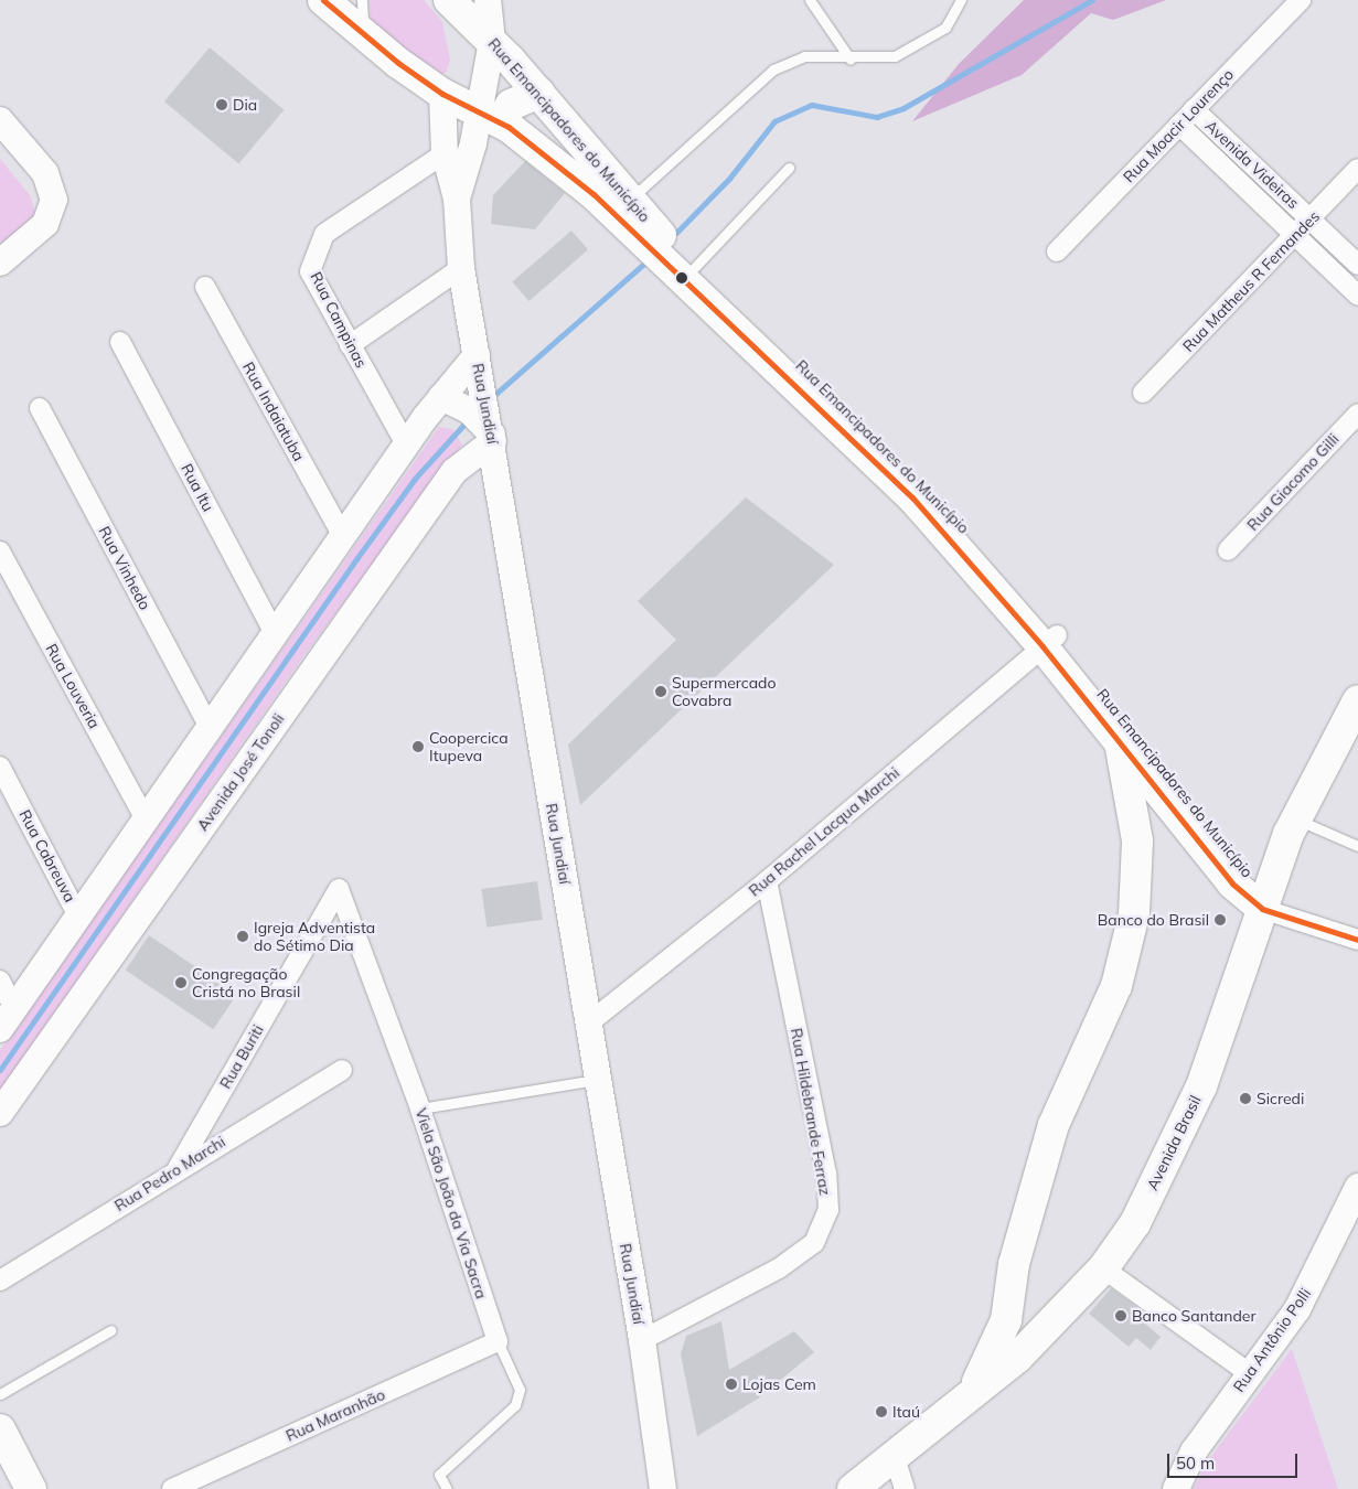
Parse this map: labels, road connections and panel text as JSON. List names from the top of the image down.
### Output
{
  "streets": {
    "main road": [
      "Rua Emancipadores do Município",
      "Rua Jundiaí",
      "Avenida José Tonoli",
      "Avenida Brasil",
      "Rua Antônio Polli"
    ],
    "street": [
      "Rua Moacir Lourenço",
      "Avenida Videiras",
      "Rua Matheus R Fernandes",
      "Rua Campinas",
      "Rua Indaiatuba",
      "Rua Giacomo Gilli",
      "Rua Itu",
      "Rua Vinhedo",
      "Rua Louveria",
      "Rua Rachel Lacqua Marchi",
      "Rua Cabreuva",
      "Rua Buriti",
      "Rua Hildebrande Ferraz",
      "Rua Pedro Marchi",
      "Viela São João da Via Sacra",
      "Rua Maranhão"
    ]
  },
  "crossings": [
    ["Rua Moacir Lourenço", "Avenida Videiras"],
    ["Rua Emancipadores do Município", "Rua Jundiaí"],
    ["Rua Emancipadores do Município", "Rua Rachel Lacqua Marchi"],
    ["Rua Emancipadores do Município", "Avenida Brasil"],
    ["Avenida Videiras", "Rua Matheus R Fernandes"],
    ["Rua Campinas", "Rua Jundiaí"],
    ["Rua Jundiaí", "Avenida José Tonoli"],
    ["Rua Jundiaí", "Rua Rachel Lacqua Marchi"],
    ["Rua Jundiaí", "Rua Hildebrande Ferraz"],
    ["Rua Rachel Lacqua Marchi", "Rua Hildebrande Ferraz"],
    ["Rua Buriti", "Rua Pedro Marchi"],
    ["Rua Buriti", "Viela São João da Via Sacra"],
    ["Viela São João da Via Sacra", "Rua Maranhão"]
  ],
  "places": [
    "Dia",
    "Supermercado Covabra",
    "Coopercica Itupeva",
    "Banco do Brasil",
    "Igreja Adventista do Sétimo Dia",
    "Congregação Cristá no Brasil",
    "Sicredi",
    "Banco Santander",
    "Lojas Cem",
    "Itaú"
  ],
  "scale_bar": "50 m"
}
